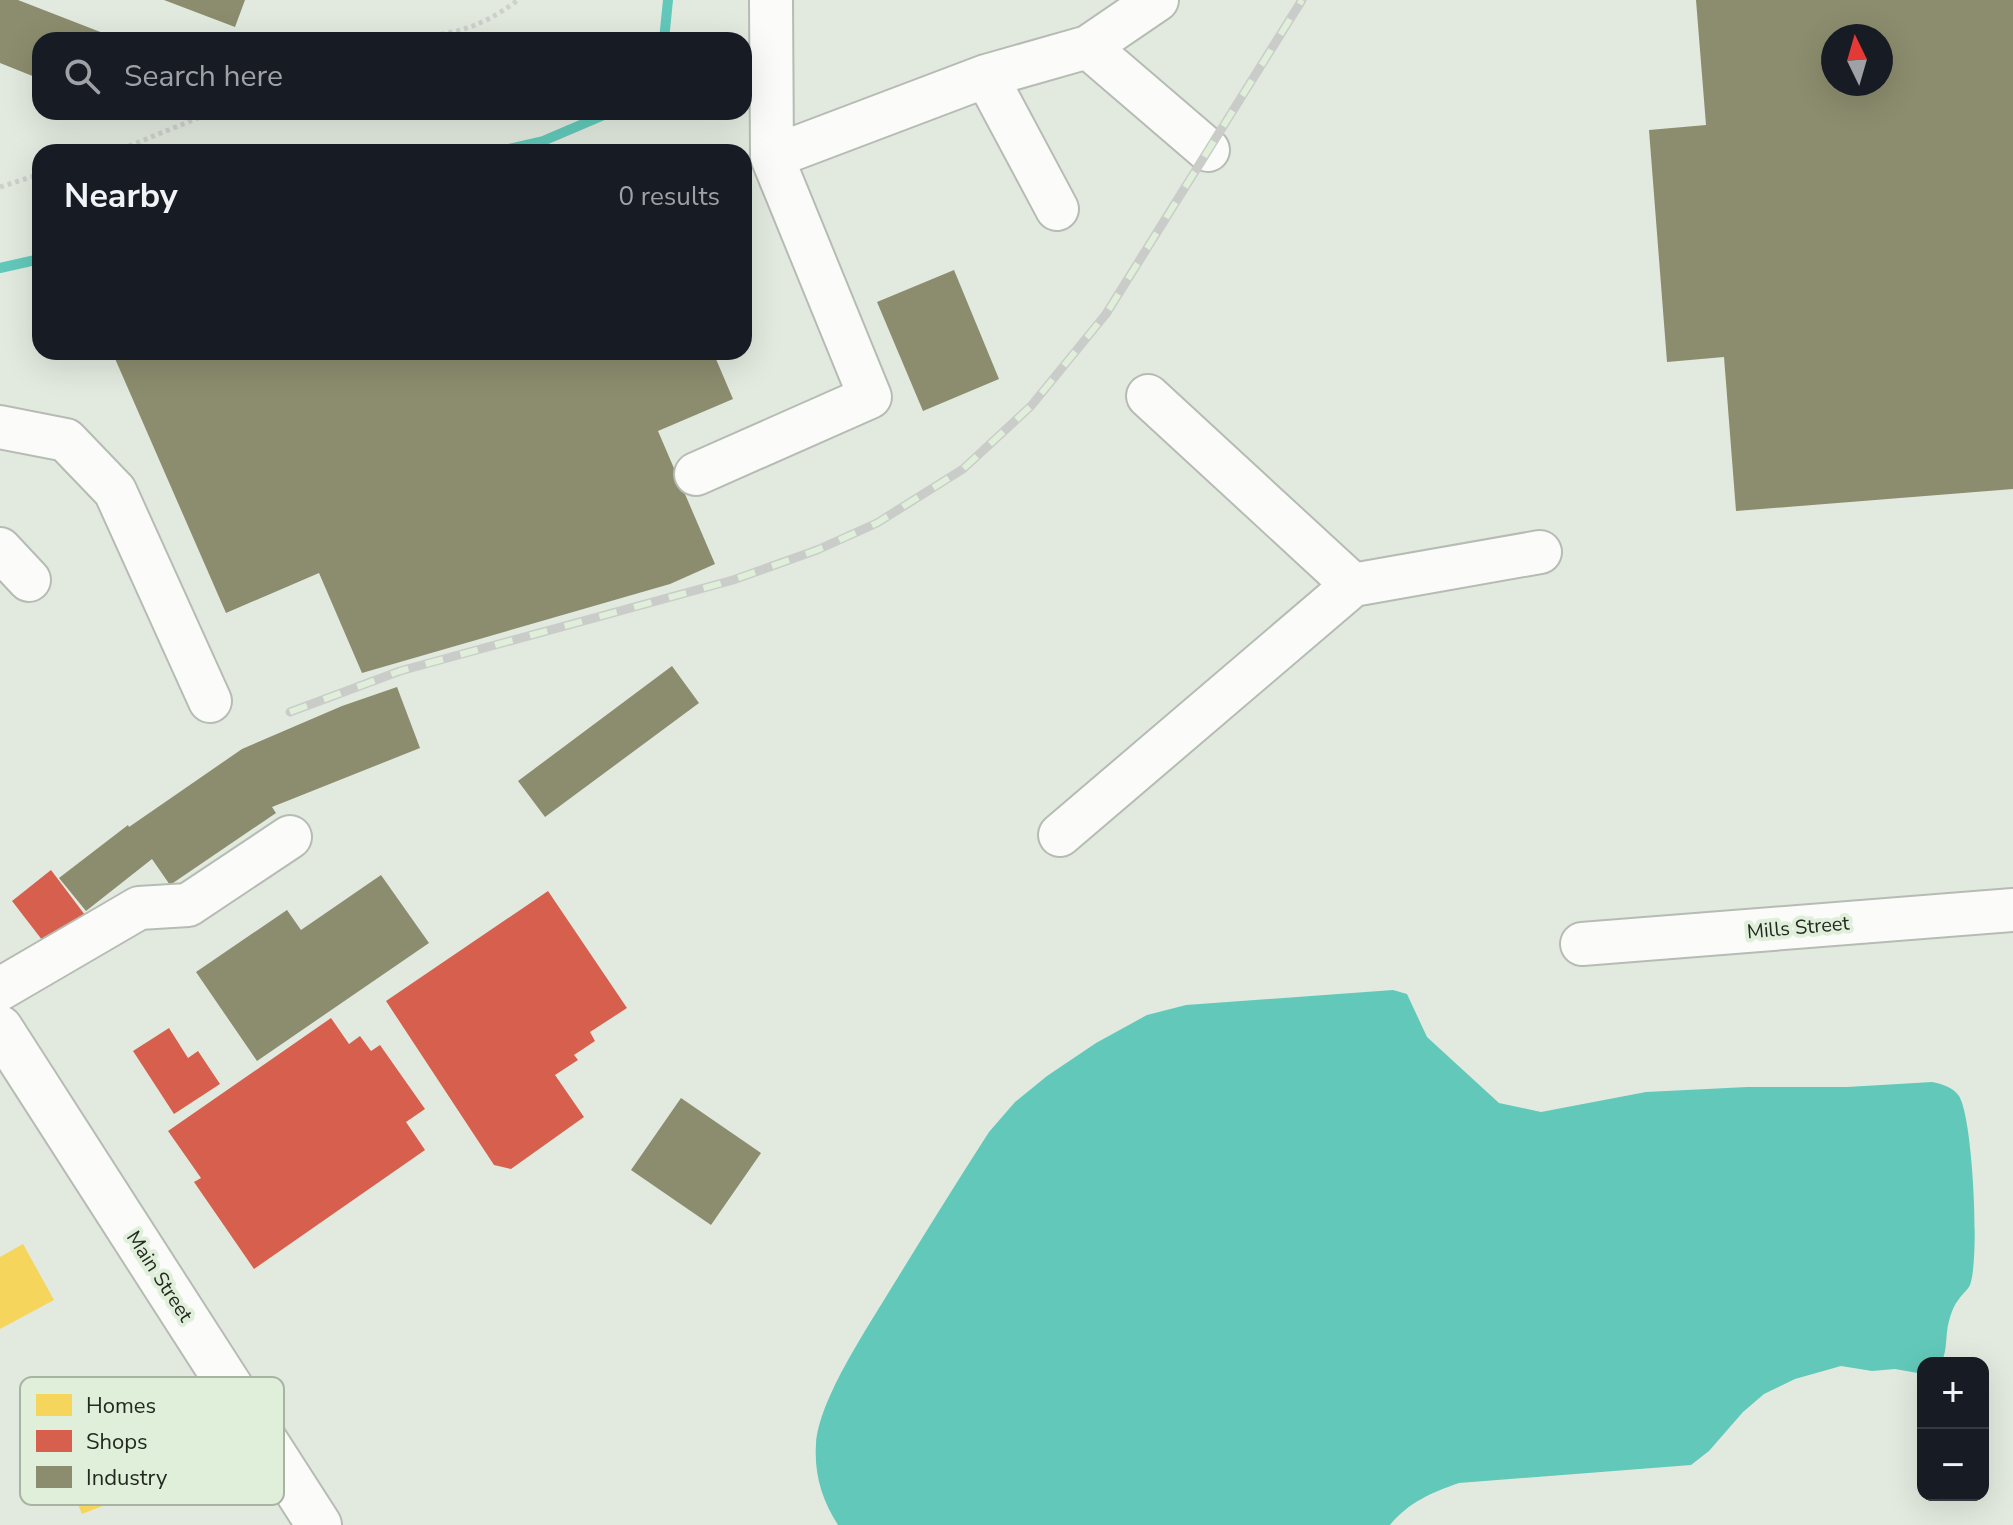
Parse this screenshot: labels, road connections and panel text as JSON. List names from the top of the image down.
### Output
{
  "streets": {
    "main road": ["Main Street"],
    "street": ["Mills Street"]
  },
  "legend": ["Homes", "Shops", "Industry"],
  "north": "top",
  "page": {
    "search": "Search here",
    "heading": ["Nearby", "0 results"],
    "map_buttons": ["+", "−"]
  }
}
